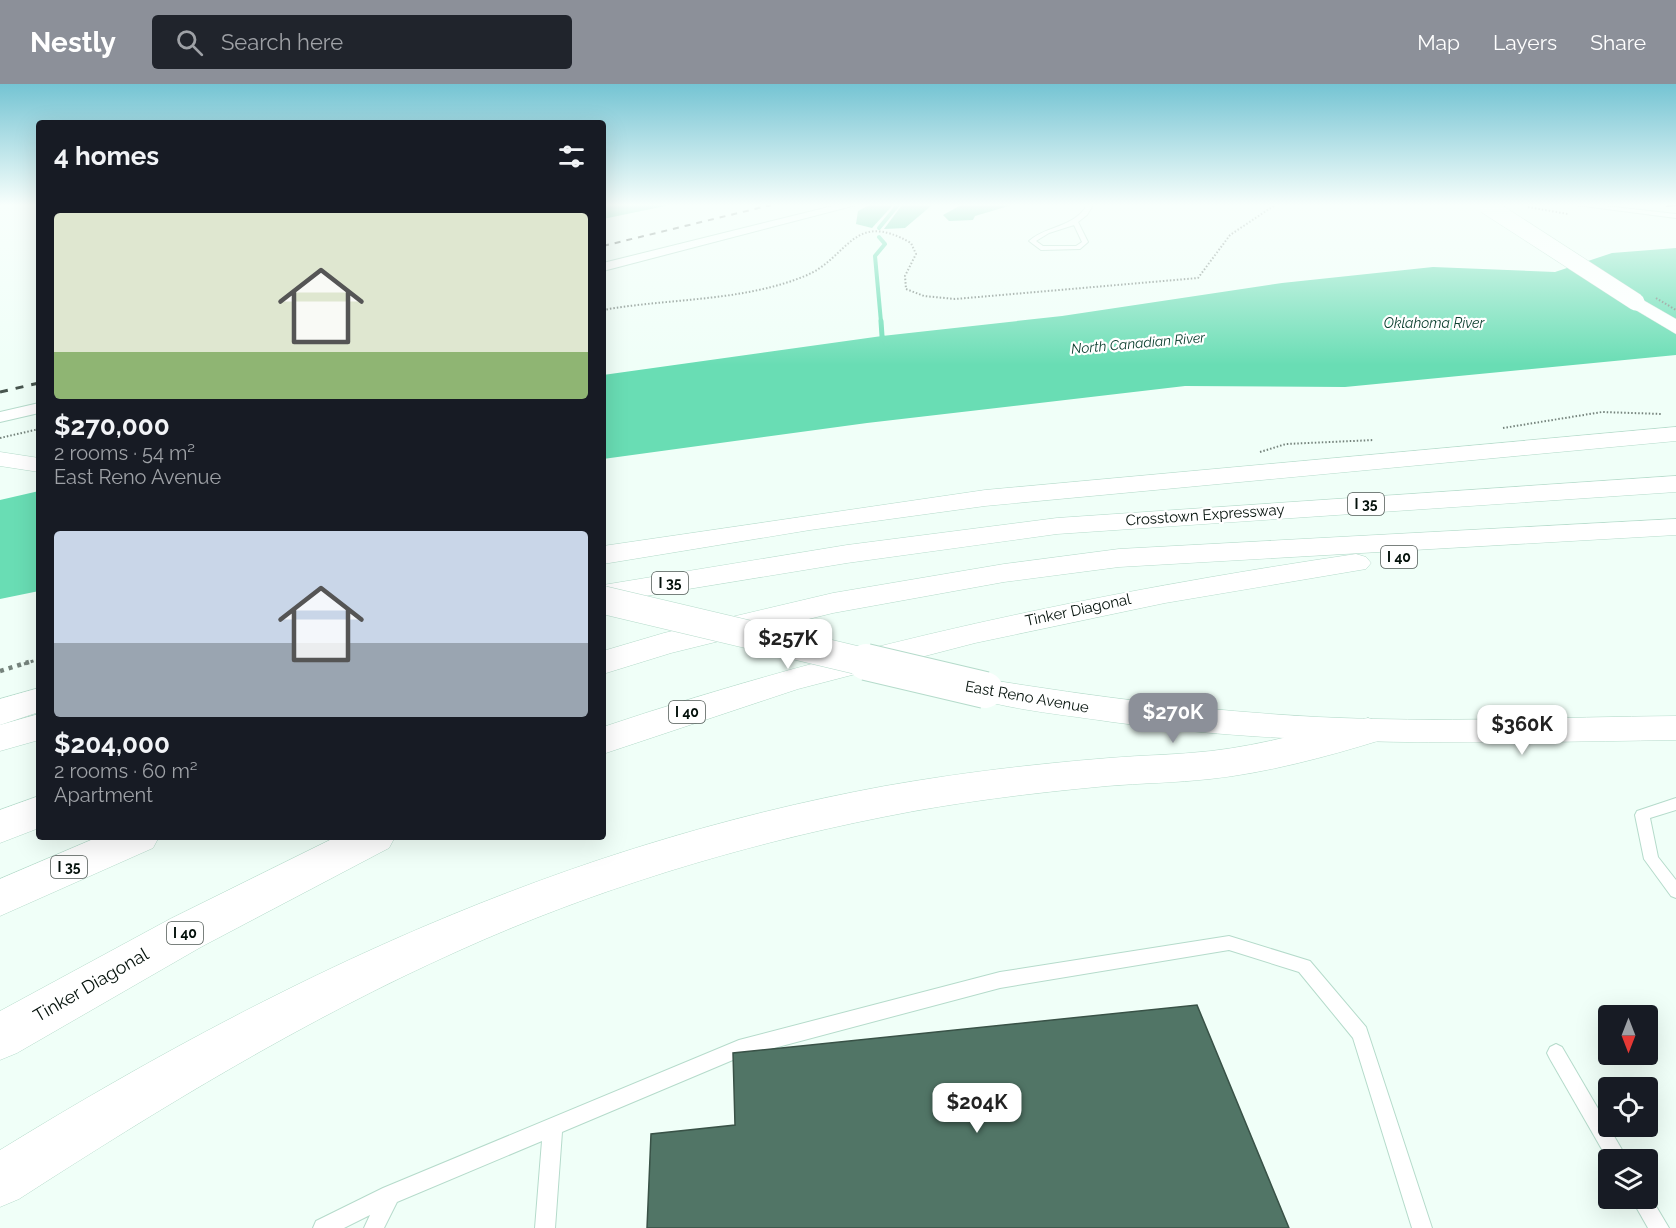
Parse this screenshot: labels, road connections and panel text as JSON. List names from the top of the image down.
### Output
{
  "streets": {
    "highway": [
      "I 35",
      "Crosstown Expressway",
      "I 40",
      "Tinker Diagonal"
    ],
    "main road": ["East Reno Avenue"]
  },
  "crossings": [
    ["I 35", "Crosstown Expressway"]
  ],
  "water": ["Oklahoma River", "North Canadian River"],
  "north": "bottom",
  "page": {
    "header": "Nestly",
    "search": "Search here",
    "nav": ["Map", "Layers", "Share"],
    "heading": "4 homes",
    "list": [
      {
        "name": "$270,000",
        "note": "2 rooms · 54 m² · East Reno Avenue"
      },
      {
        "name": "$204,000",
        "note": "2 rooms · 60 m² · Apartment"
      }
    ],
    "price": [
      "$257K",
      "$270K",
      "$360K",
      "$204K"
    ]
  }
}
